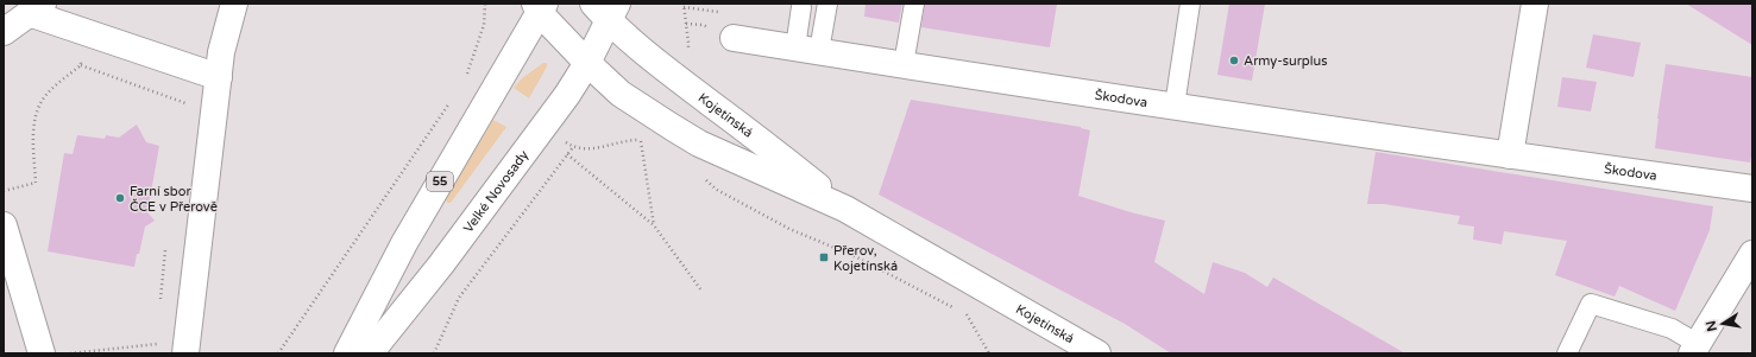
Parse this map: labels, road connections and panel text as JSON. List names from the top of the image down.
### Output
{
  "streets": {
    "street": [
      "Škodova",
      "Kojetínská",
      "55",
      "Velké Novosady"
    ]
  },
  "crossings": [
    ["Kojetínská", "55"],
    ["Kojetínská", "Velké Novosady"]
  ],
  "places": {
    "other": ["Army-surplus", "Farní sbor ČCE v Přerově"],
    "transit": ["Přerov, Kojetínská"]
  },
  "north": "left"
}
